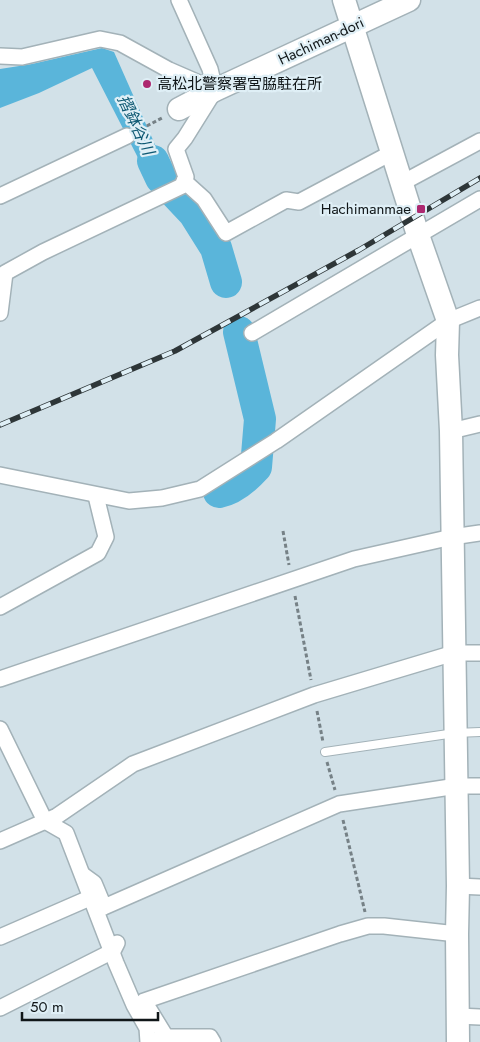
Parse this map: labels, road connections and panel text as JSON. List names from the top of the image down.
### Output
{
  "streets": {
    "street": ["Hachiman-dori"]
  },
  "water": ["摺鉢谷川"],
  "places": {
    "other": ["高松北警察署宮脇駐在所"],
    "transit": ["Hachimanmae"]
  },
  "scale_bar": "50 m"
}
